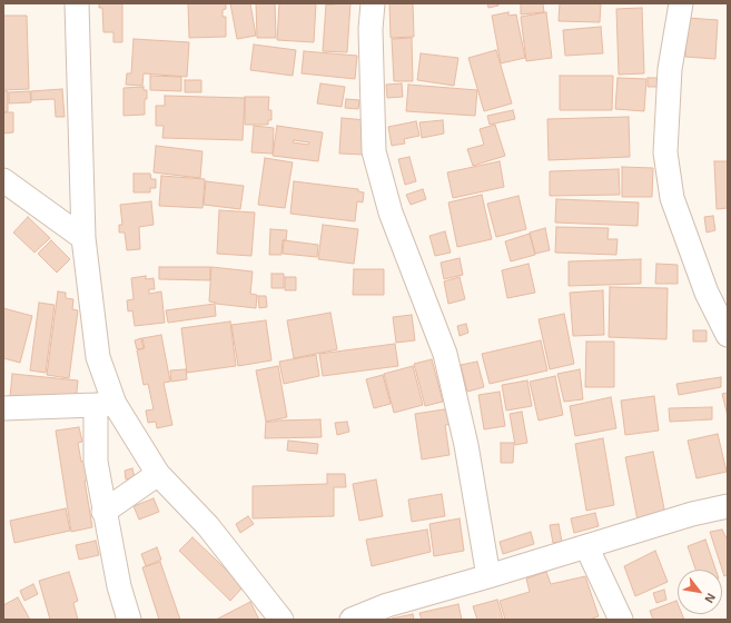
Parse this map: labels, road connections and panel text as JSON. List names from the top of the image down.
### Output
{
  "north": "bottom right"
}
